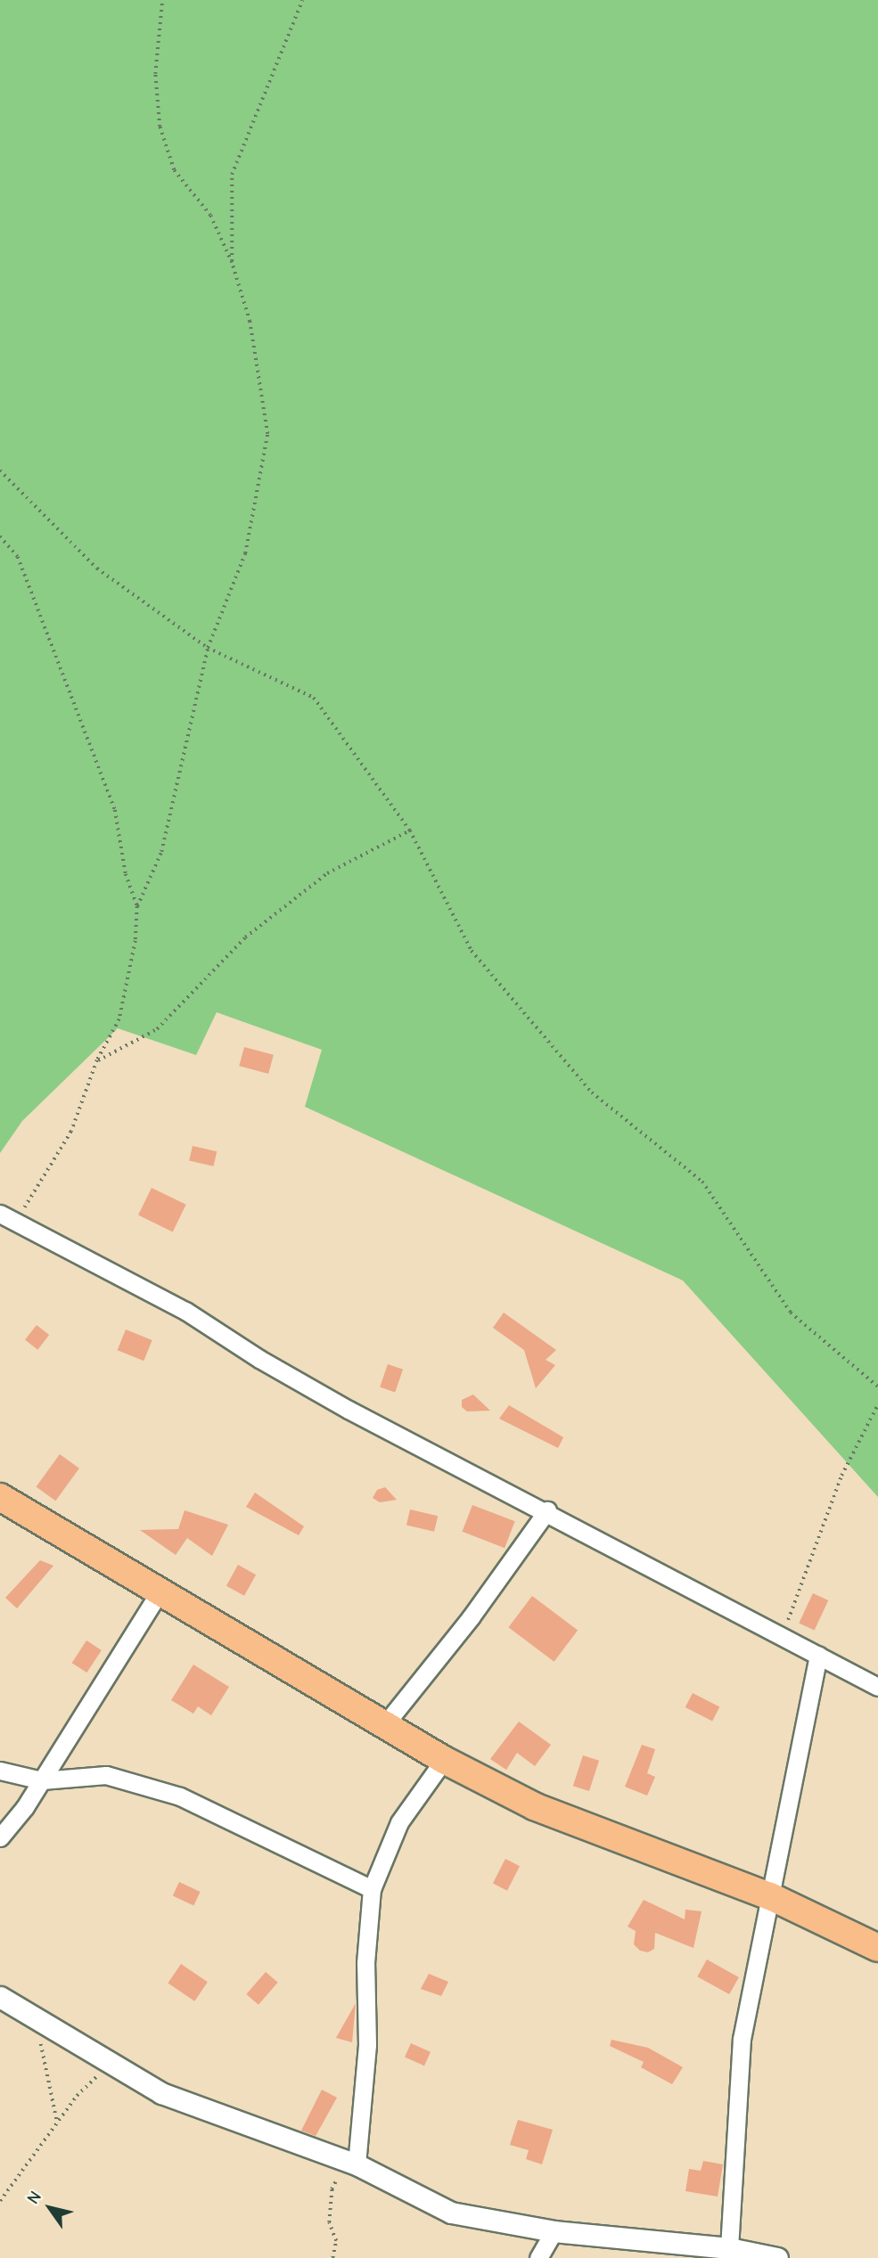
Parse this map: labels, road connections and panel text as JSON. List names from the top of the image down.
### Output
{
  "north": "top left"
}
